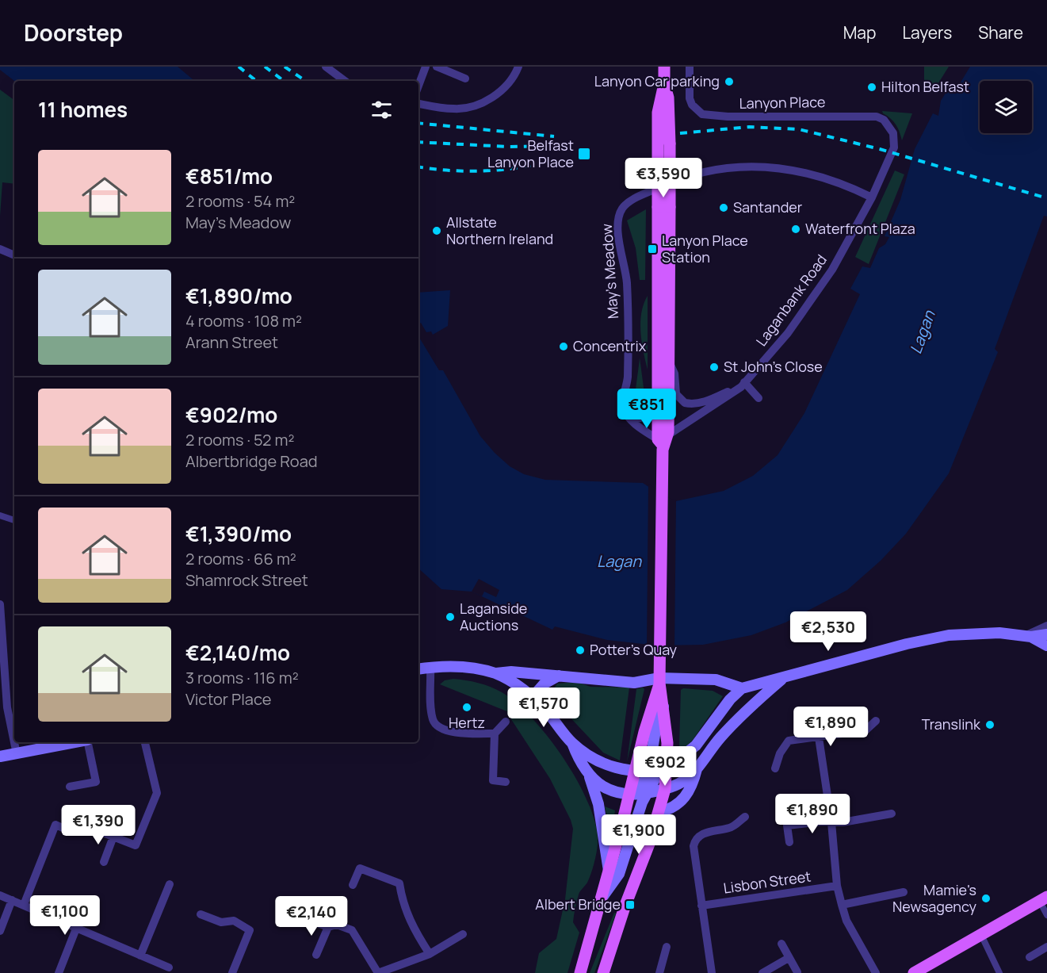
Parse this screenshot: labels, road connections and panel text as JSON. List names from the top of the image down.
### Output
{
  "streets": {
    "street": [
      "Lanyon Place",
      "May's Meadow",
      "Laganbank Road",
      "Lisbon Street"
    ]
  },
  "crossings": [
    ["Lanyon Place", "Laganbank Road"],
    ["May's Meadow", "Laganbank Road"]
  ],
  "water": ["Lagan"],
  "places": {
    "other": [
      "Lanyon Car parking",
      "Hilton Belfast",
      "Santander",
      "Waterfront Plaza",
      "Allstate Northern Ireland",
      "Concentrix",
      "St John's Close",
      "Laganside Auctions",
      "Potter's Quay",
      "Hertz",
      "Translink",
      "Mamie's Newsagency"
    ],
    "transit": ["Belfast Lanyon Place", "Lanyon Place Station", "Albert Bridge"]
  },
  "page": {
    "header": "Doorstep",
    "nav": ["Map", "Layers", "Share"],
    "heading": "11 homes",
    "list": [
      {
        "name": "€851/mo",
        "note": "2 rooms · 54 m² · May's Meadow"
      },
      {
        "name": "€1,890/mo",
        "note": "4 rooms · 108 m² · Arann Street"
      },
      {
        "name": "€902/mo",
        "note": "2 rooms · 52 m² · Albertbridge Road"
      },
      {
        "name": "€1,390/mo",
        "note": "2 rooms · 66 m² · Shamrock Street"
      },
      {
        "name": "€2,140/mo",
        "note": "3 rooms · 116 m² · Victor Place"
      }
    ],
    "price": [
      "€3,590",
      "€851",
      "€2,530",
      "€1,570",
      "€1,890",
      "€902",
      "€1,890",
      "€1,390",
      "€1,900",
      "€1,100",
      "€2,140"
    ]
  }
}
